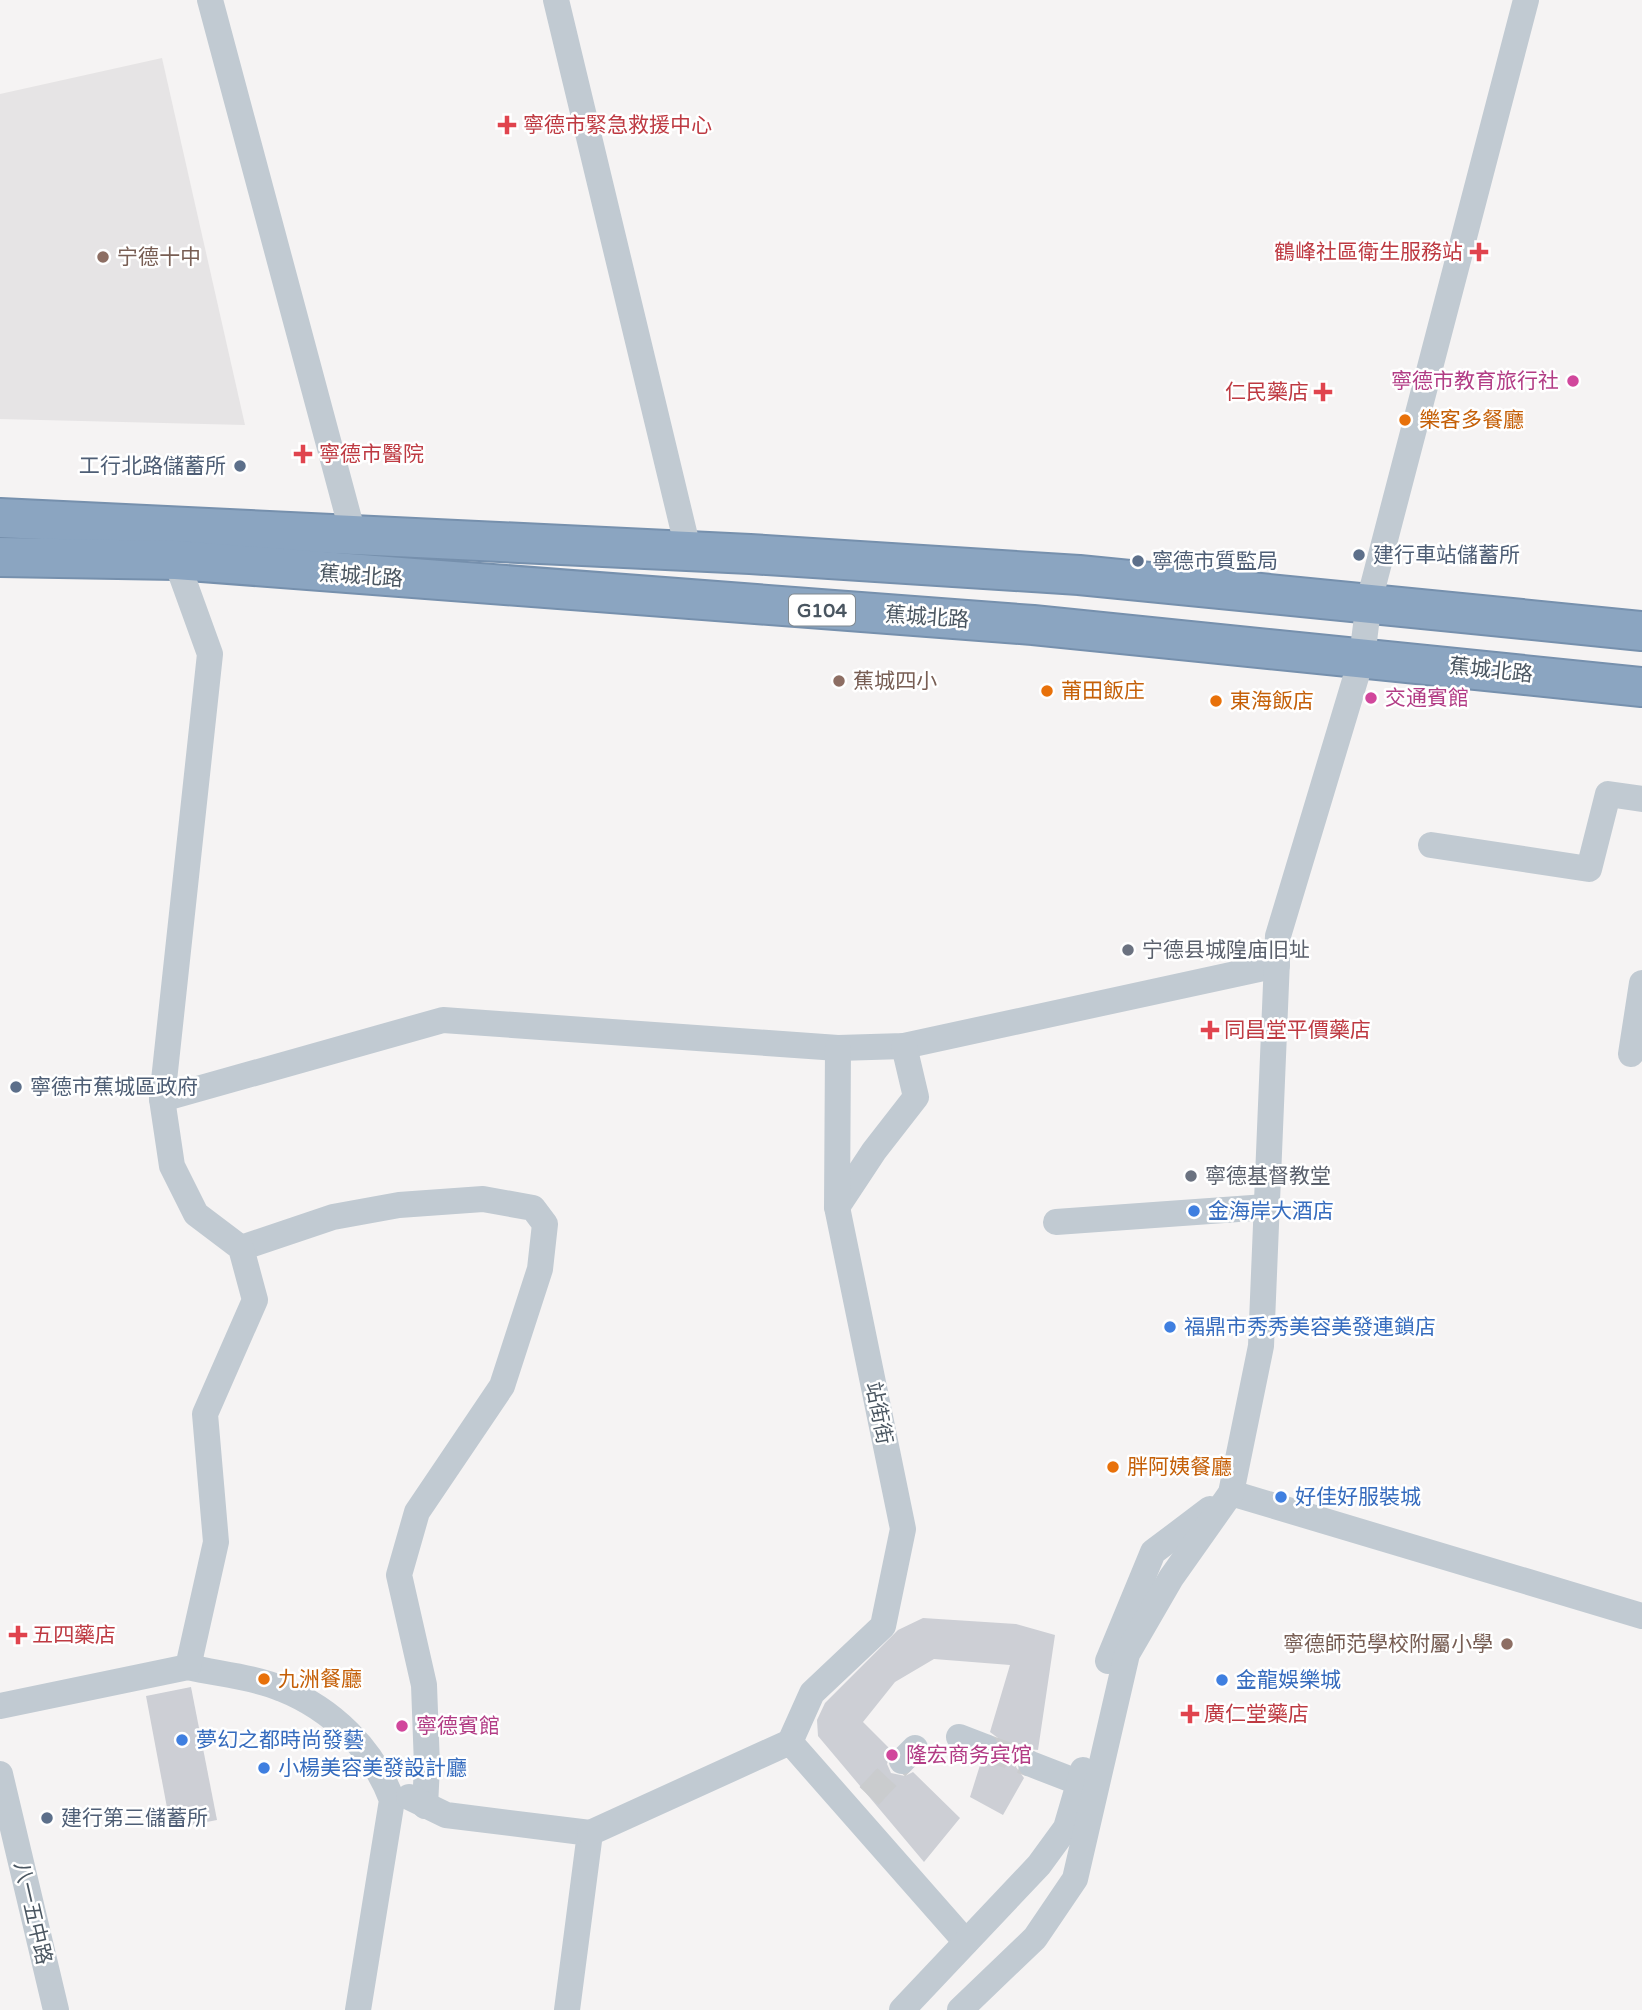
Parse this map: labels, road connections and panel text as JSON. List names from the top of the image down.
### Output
{
  "streets": {
    "highway": ["蕉城北路", "G104"],
    "street": ["站街街", "八一五中路"]
  },
  "places": {
    "health": [
      "寧德市緊急救援中心",
      "鶴峰社區衛生服務站",
      "仁民藥店",
      "寧德市醫院",
      "同昌堂平價藥店",
      "五四藥店",
      "廣仁堂藥店"
    ],
    "other": [
      "宁德十中",
      "寧德市教育旅行社",
      "樂客多餐廳",
      "工行北路儲蓄所",
      "建行車站儲蓄所",
      "寧德市質監局",
      "蕉城四小",
      "莆田飯庄",
      "交通賓館",
      "東海飯店",
      "宁德县城隍庙旧址",
      "寧德市蕉城區政府",
      "寧德基督教堂",
      "金海岸大酒店",
      "福鼎市秀秀美容美發連鎖店",
      "胖阿姨餐廳",
      "好佳好服裝城",
      "寧德師范學校附屬小學",
      "九洲餐廳",
      "金龍娛樂城",
      "寧德賓館",
      "夢幻之都時尚發藝",
      "隆宏商务宾馆",
      "小楊美容美發設計廳",
      "建行第三儲蓄所"
    ]
  }
}
